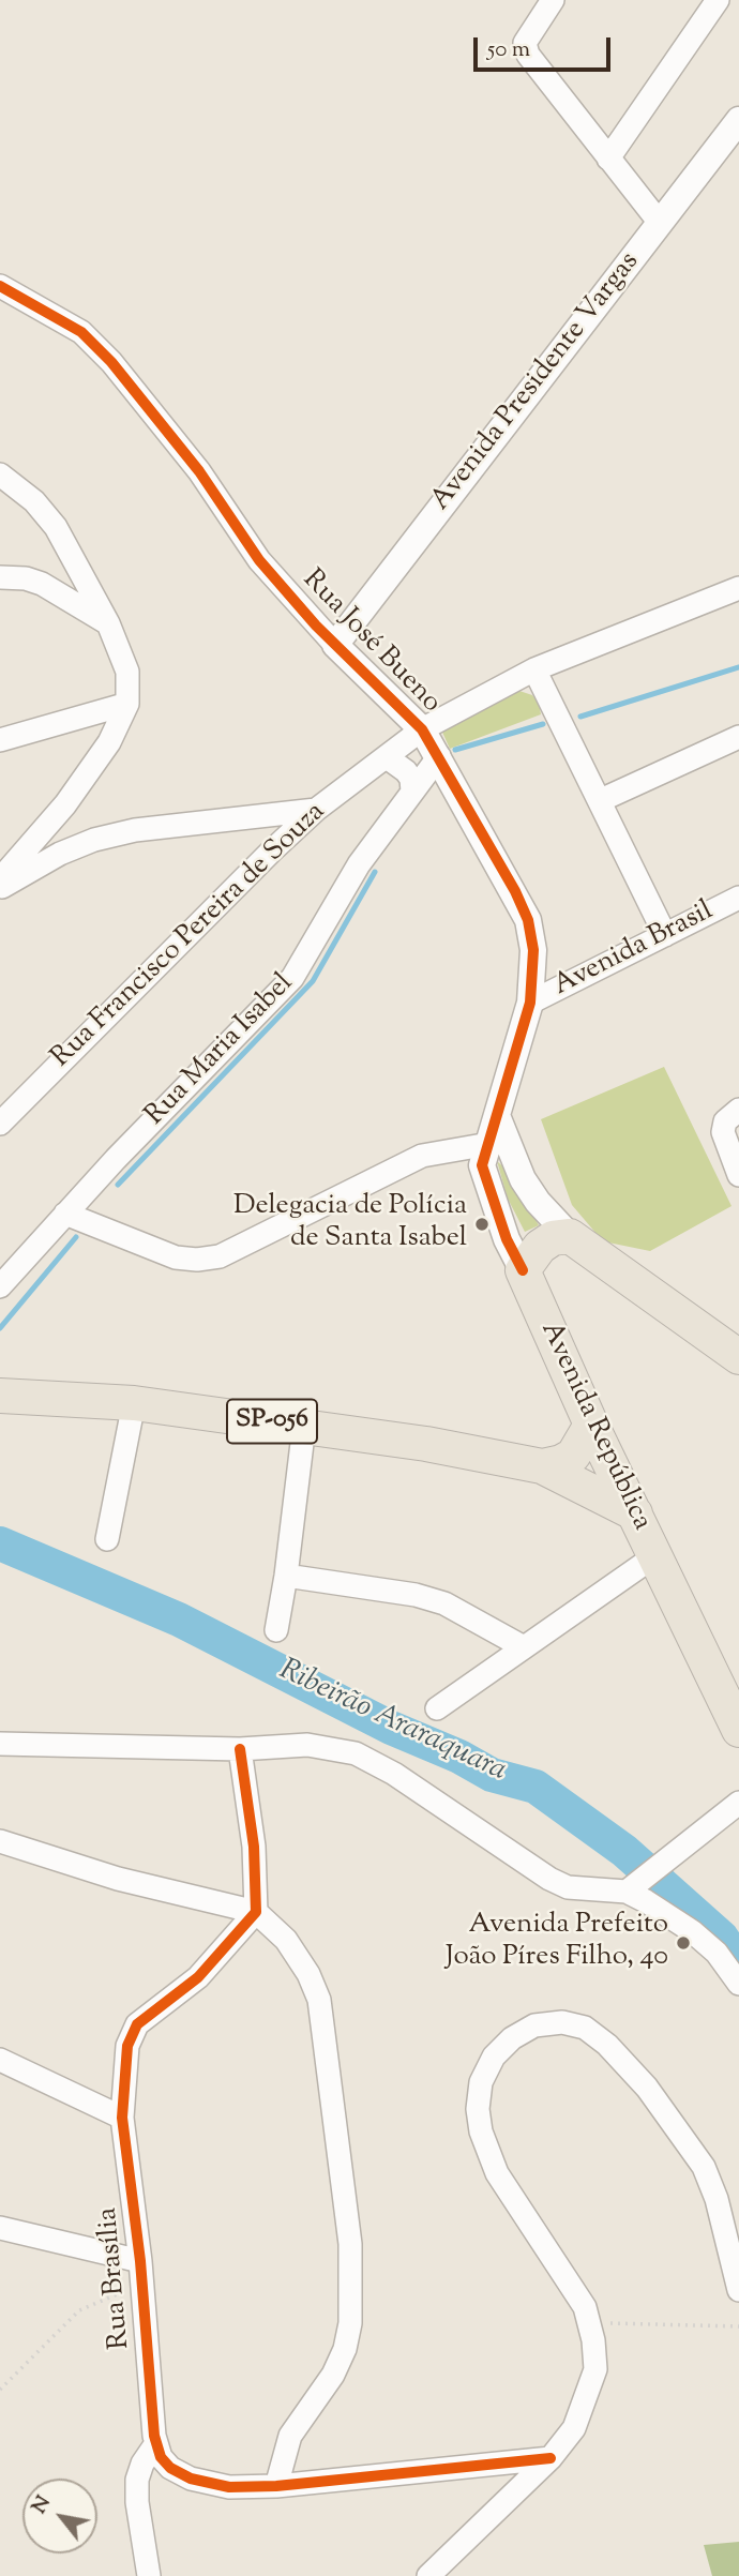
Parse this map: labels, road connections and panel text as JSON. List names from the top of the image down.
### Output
{
  "streets": {
    "main road": ["SP-056", "Avenida República"],
    "street": [
      "Avenida Presidente Vargas",
      "Rua José Bueno",
      "Rua Francisco Pereira de Souza",
      "Avenida Brasil",
      "Rua Maria Isabel",
      "Rua Brasília"
    ]
  },
  "crossings": [
    ["Avenida Presidente Vargas", "Rua José Bueno"],
    ["Rua José Bueno", "Rua Francisco Pereira de Souza"],
    ["Rua José Bueno", "Avenida Brasil"],
    ["Rua José Bueno", "Rua Maria Isabel"],
    ["Rua José Bueno", "Avenida República"],
    ["SP-056", "Avenida República"]
  ],
  "water": ["Ribeirão Araraquara"],
  "places": ["Delegacia de Polícia de Santa Isabel", "Avenida Prefeito João Píres Filho, 40"],
  "scale_bar": "50 m",
  "north": "top left"
}
